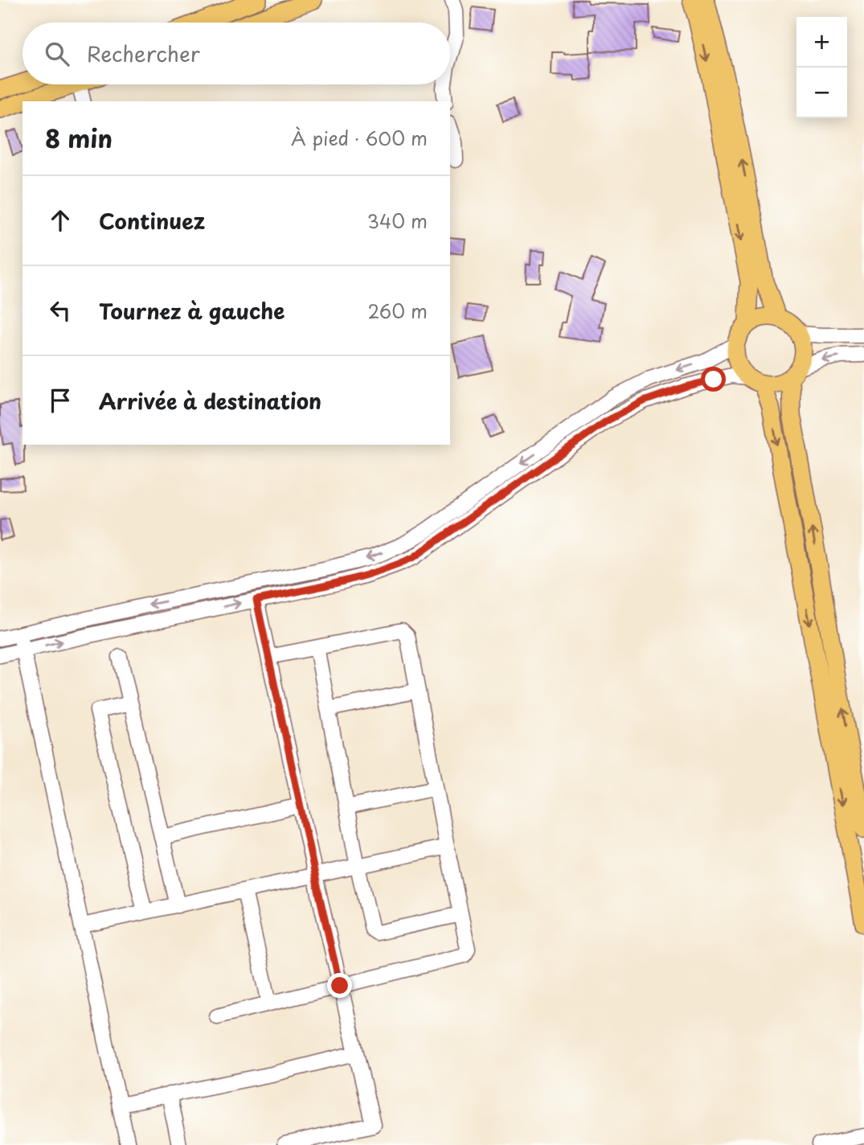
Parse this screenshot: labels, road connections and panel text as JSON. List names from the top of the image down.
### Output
{
  "page": {
    "map_buttons": ["+", "−"],
    "search": "Rechercher",
    "heading": ["8 min", "À pied · 600 m"],
    "list": [
      ["Continuez", "340 m"],
      ["Tournez à gauche", "260 m"],
      "Arrivée à destination"
    ]
  }
}
